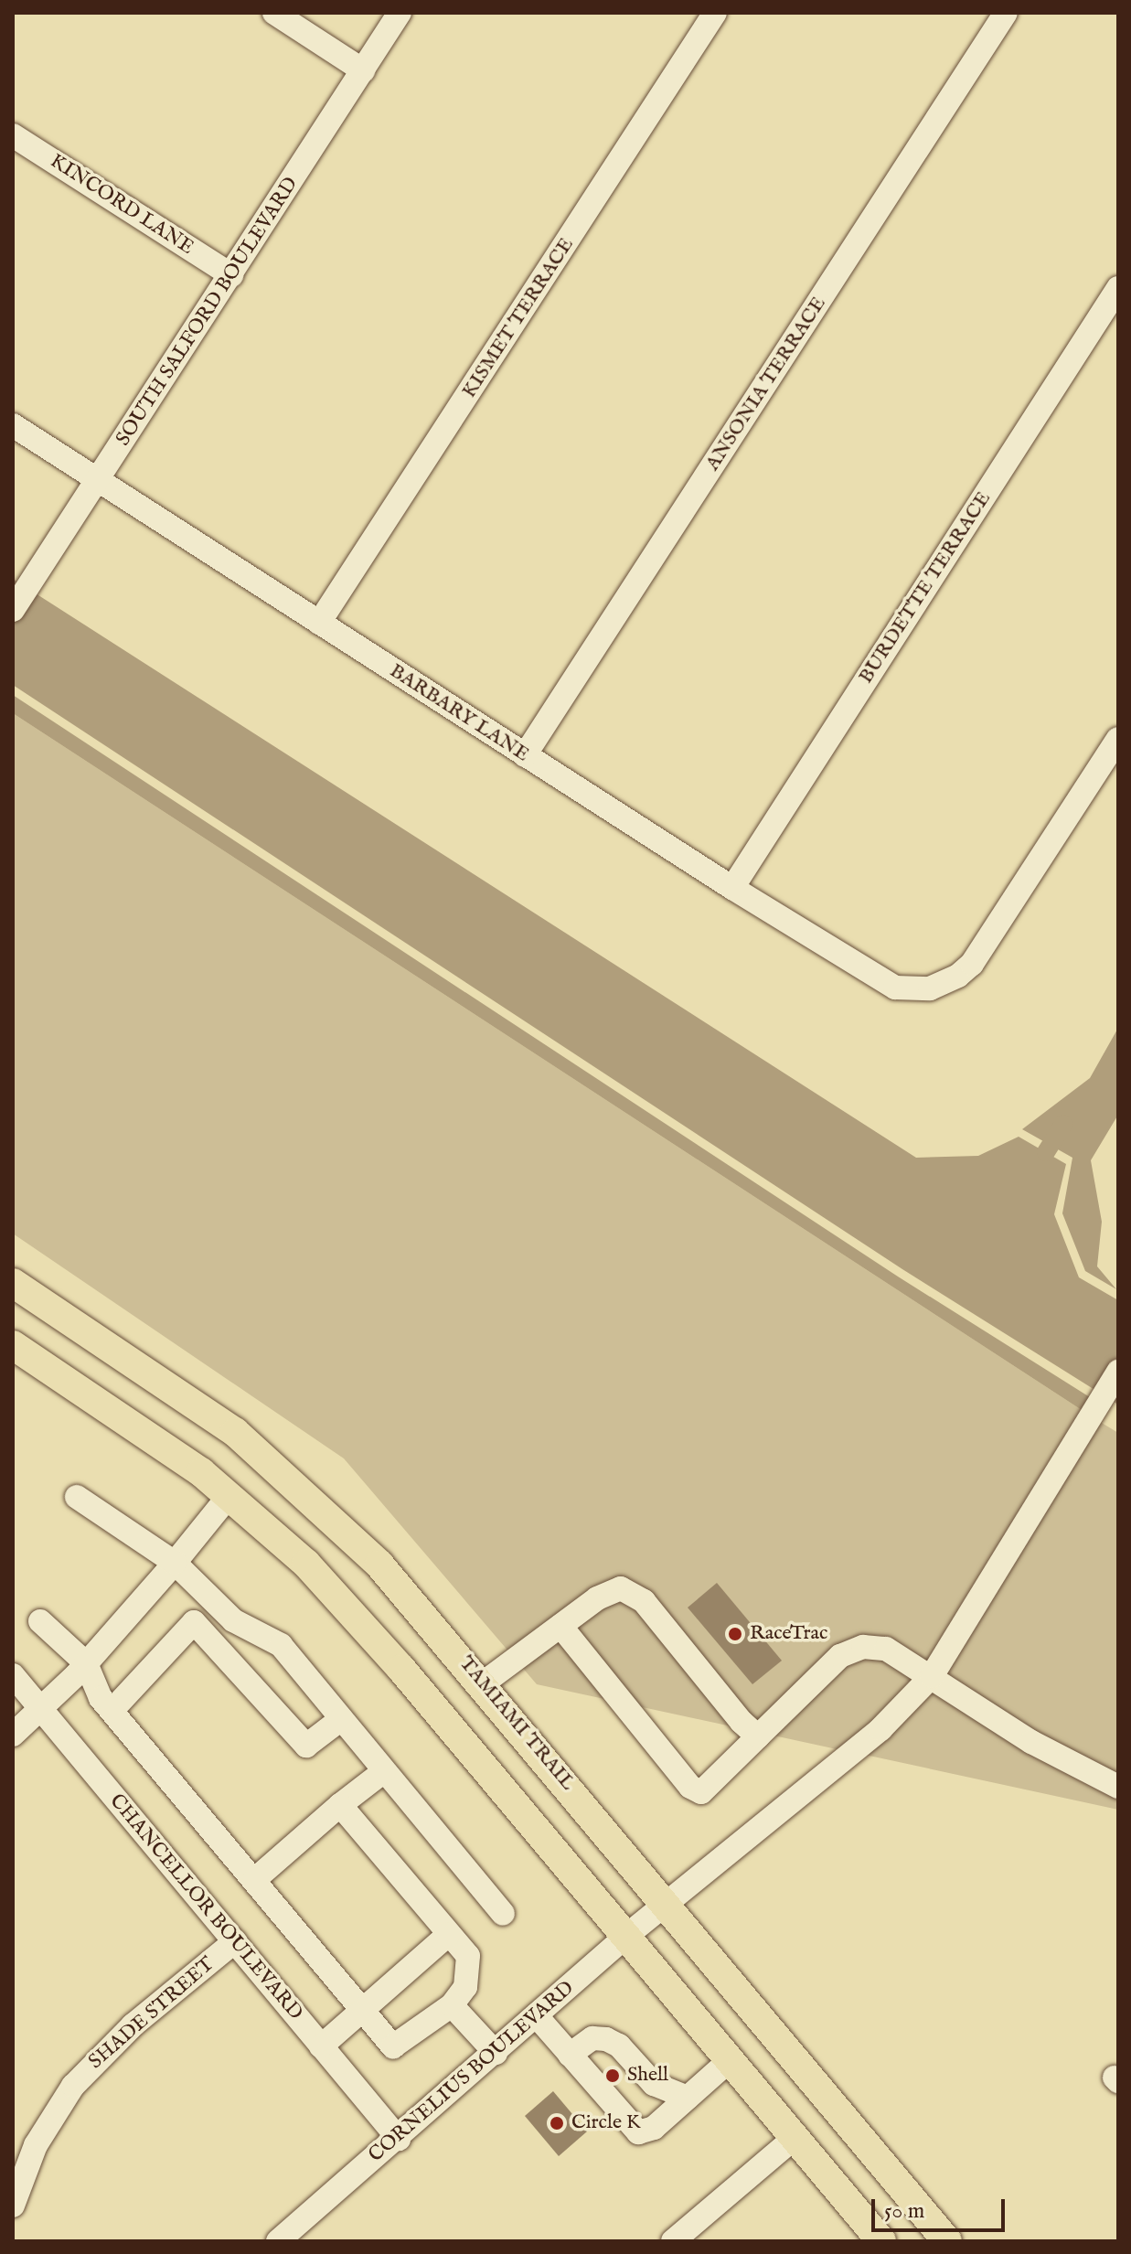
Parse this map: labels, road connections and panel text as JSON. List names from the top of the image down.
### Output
{
  "streets": {
    "main road": ["TAMIAMI TRAIL"],
    "street": [
      "KINCORD LANE",
      "SOUTH SALFORD BOULEVARD",
      "KISMET TERRACE",
      "ANSONIA TERRACE",
      "BURDETTE TERRACE",
      "BARBARY LANE",
      "CHANCELLOR BOULEVARD",
      "SHADE STREET",
      "CORNELIUS BOULEVARD"
    ]
  },
  "crossings": [
    ["KINCORD LANE", "SOUTH SALFORD BOULEVARD"],
    ["SOUTH SALFORD BOULEVARD", "BARBARY LANE"],
    ["KISMET TERRACE", "BARBARY LANE"],
    ["ANSONIA TERRACE", "BARBARY LANE"],
    ["BURDETTE TERRACE", "BARBARY LANE"],
    ["TAMIAMI TRAIL", "CORNELIUS BOULEVARD"],
    ["CHANCELLOR BOULEVARD", "SHADE STREET"],
    ["CHANCELLOR BOULEVARD", "CORNELIUS BOULEVARD"]
  ],
  "places": ["RaceTrac", "Shell", "Circle K"],
  "scale_bar": "50 m"
}
